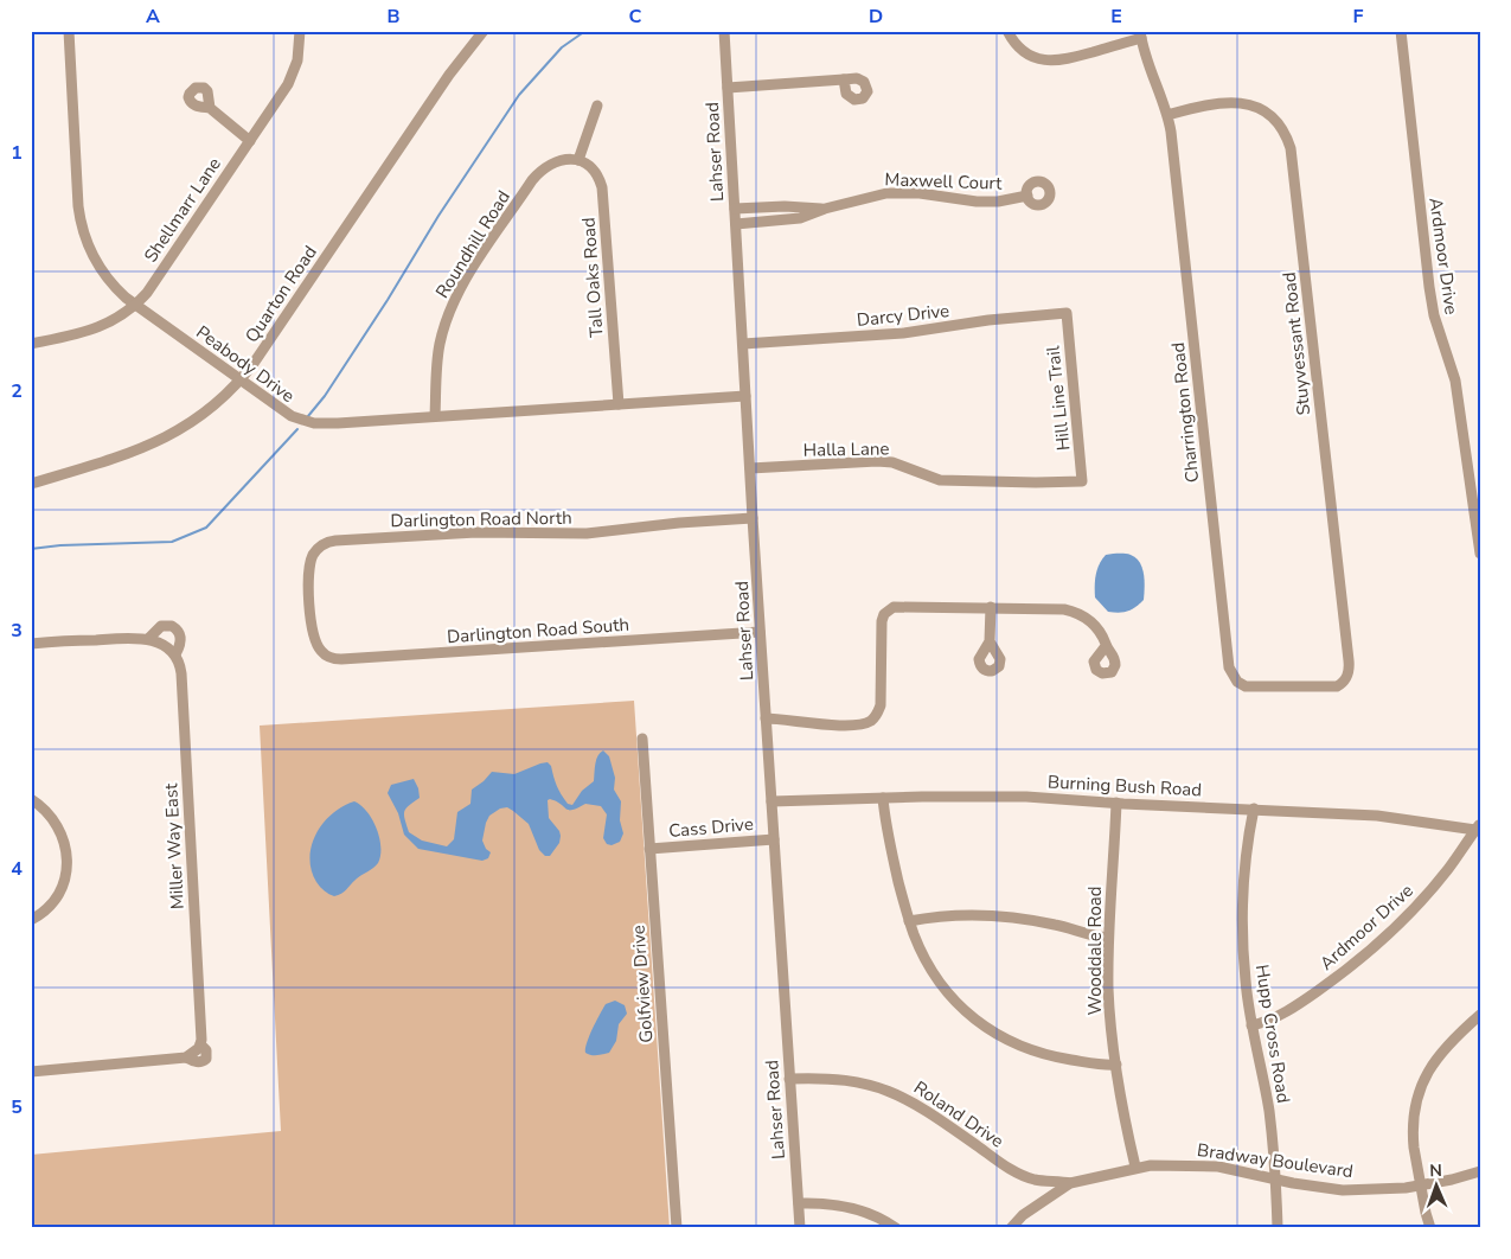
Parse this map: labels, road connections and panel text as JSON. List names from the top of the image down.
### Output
{
  "streets": {
    "street": [
      "Lahser Road",
      "Maxwell Court",
      "Shellmarr Lane",
      "Roundhill Road",
      "Ardmoor Drive",
      "Tall Oaks Road",
      "Quarton Road",
      "Darcy Drive",
      "Stuyvessant Road",
      "Peabody Drive",
      "Hill Line Trail",
      "Charrington Road",
      "Halla Lane",
      "Darlington Road North",
      "Darlington Road South",
      "Burning Bush Road",
      "Cass Drive",
      "Miller Way East",
      "Wooddale Road",
      "Golfview Drive",
      "Hupp Cross Road",
      "Roland Drive",
      "Bradway Boulevard"
    ]
  },
  "crossings": [
    ["Lahser Road", "Maxwell Court"],
    ["Lahser Road", "Darcy Drive"],
    ["Lahser Road", "Peabody Drive"],
    ["Lahser Road", "Halla Lane"],
    ["Lahser Road", "Darlington Road North"],
    ["Lahser Road", "Darlington Road South"],
    ["Lahser Road", "Burning Bush Road"],
    ["Lahser Road", "Cass Drive"],
    ["Lahser Road", "Roland Drive"],
    ["Shellmarr Lane", "Peabody Drive"],
    ["Roundhill Road", "Tall Oaks Road"],
    ["Roundhill Road", "Peabody Drive"],
    ["Ardmoor Drive", "Burning Bush Road"],
    ["Ardmoor Drive", "Hupp Cross Road"],
    ["Tall Oaks Road", "Peabody Drive"],
    ["Quarton Road", "Peabody Drive"],
    ["Darcy Drive", "Hill Line Trail"],
    ["Stuyvessant Road", "Charrington Road"],
    ["Hill Line Trail", "Halla Lane"],
    ["Darlington Road North", "Darlington Road South"],
    ["Burning Bush Road", "Wooddale Road"],
    ["Burning Bush Road", "Hupp Cross Road"],
    ["Cass Drive", "Golfview Drive"],
    ["Wooddale Road", "Bradway Boulevard"],
    ["Hupp Cross Road", "Bradway Boulevard"],
    ["Roland Drive", "Bradway Boulevard"]
  ],
  "north": "top",
  "grid": {
    "columns": [
      "A",
      "B",
      "C",
      "D",
      "E",
      "F"
    ],
    "rows": [
      "1",
      "2",
      "3",
      "4",
      "5"
    ]
  }
}
